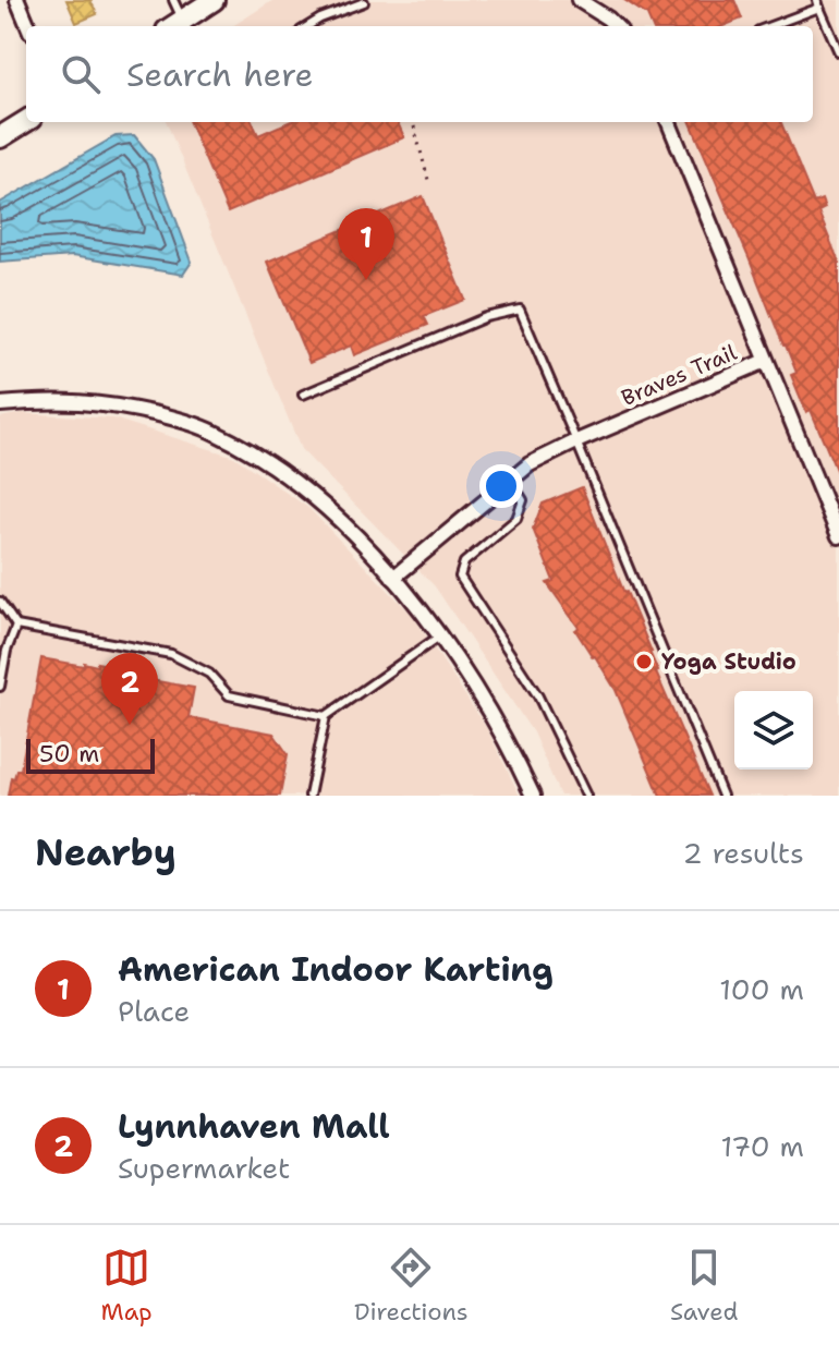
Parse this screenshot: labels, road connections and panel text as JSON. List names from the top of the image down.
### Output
{
  "streets": {
    "street": ["Braves Trail"]
  },
  "places": ["Yoga Studio"],
  "scale_bar": "50 m",
  "page": {
    "search": "Search here",
    "pins": ["1", "2"],
    "scale": "50 m",
    "heading": ["Nearby", "2 results"],
    "list": [
      {
        "mark": "1",
        "name": "American Indoor Karting",
        "note": "Place",
        "value": "100 m"
      },
      {
        "mark": "2",
        "name": "Lynnhaven Mall",
        "note": "Supermarket",
        "value": "170 m"
      }
    ],
    "nav": ["Map", "Directions", "Saved"]
  }
}
